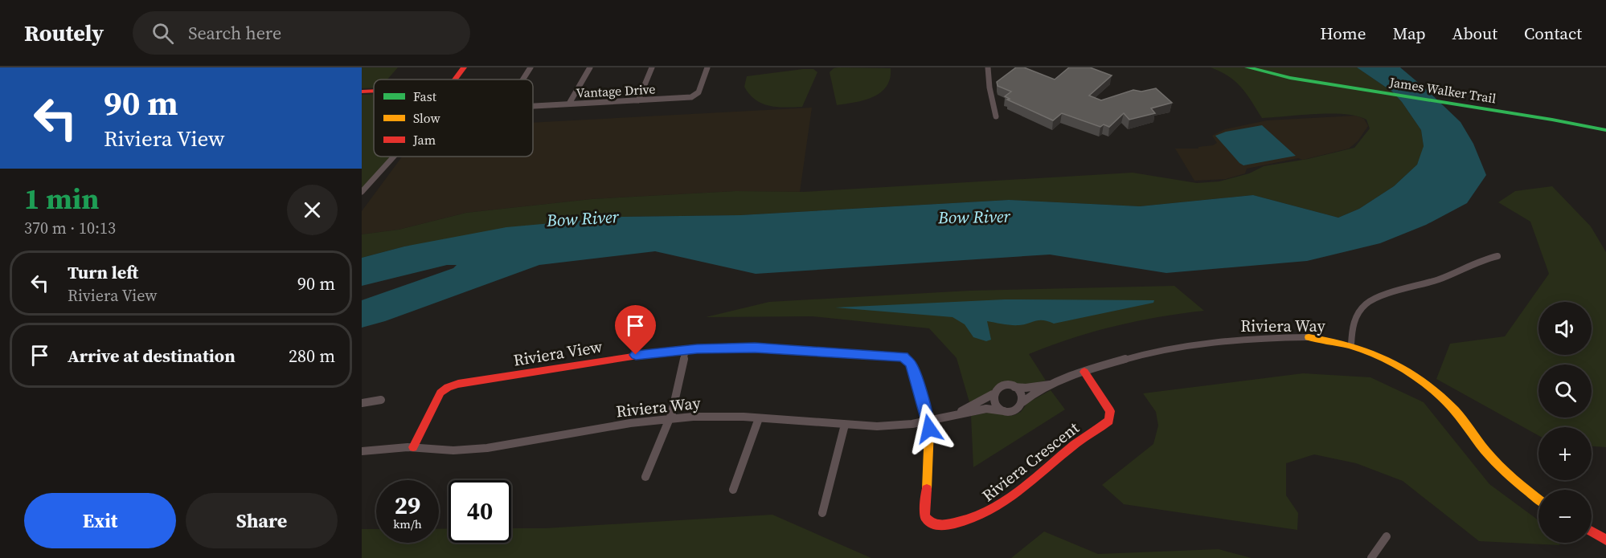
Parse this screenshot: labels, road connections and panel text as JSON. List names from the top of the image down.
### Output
{
  "streets": {
    "street": [
      "James Walker Trail",
      "Vantage Drive",
      "Riviera Way",
      "Riviera View",
      "Riviera Crescent"
    ]
  },
  "crossings": [
    ["Riviera Way", "Riviera View"],
    ["Riviera Way", "Riviera Crescent"],
    ["Riviera View", "Riviera Crescent"]
  ],
  "water": ["Bow River"],
  "legend": ["Fast", "Slow", "Jam"],
  "page": {
    "header": "Routely",
    "search": "Search here",
    "nav": [
      "Home",
      "Map",
      "About",
      "Contact"
    ],
    "turn": ["90 m", "Riviera View"],
    "heading": ["1 min", "370 m · 10:13"],
    "list": [
      {
        "name": "Turn left",
        "note": "Riviera View",
        "value": "90 m"
      },
      {
        "name": "Arrive at destination",
        "value": "280 m"
      }
    ],
    "map_buttons": ["+", "−"],
    "speed": "29 km/h",
    "limit": "40",
    "buttons": ["Exit", "Share"]
  }
}
